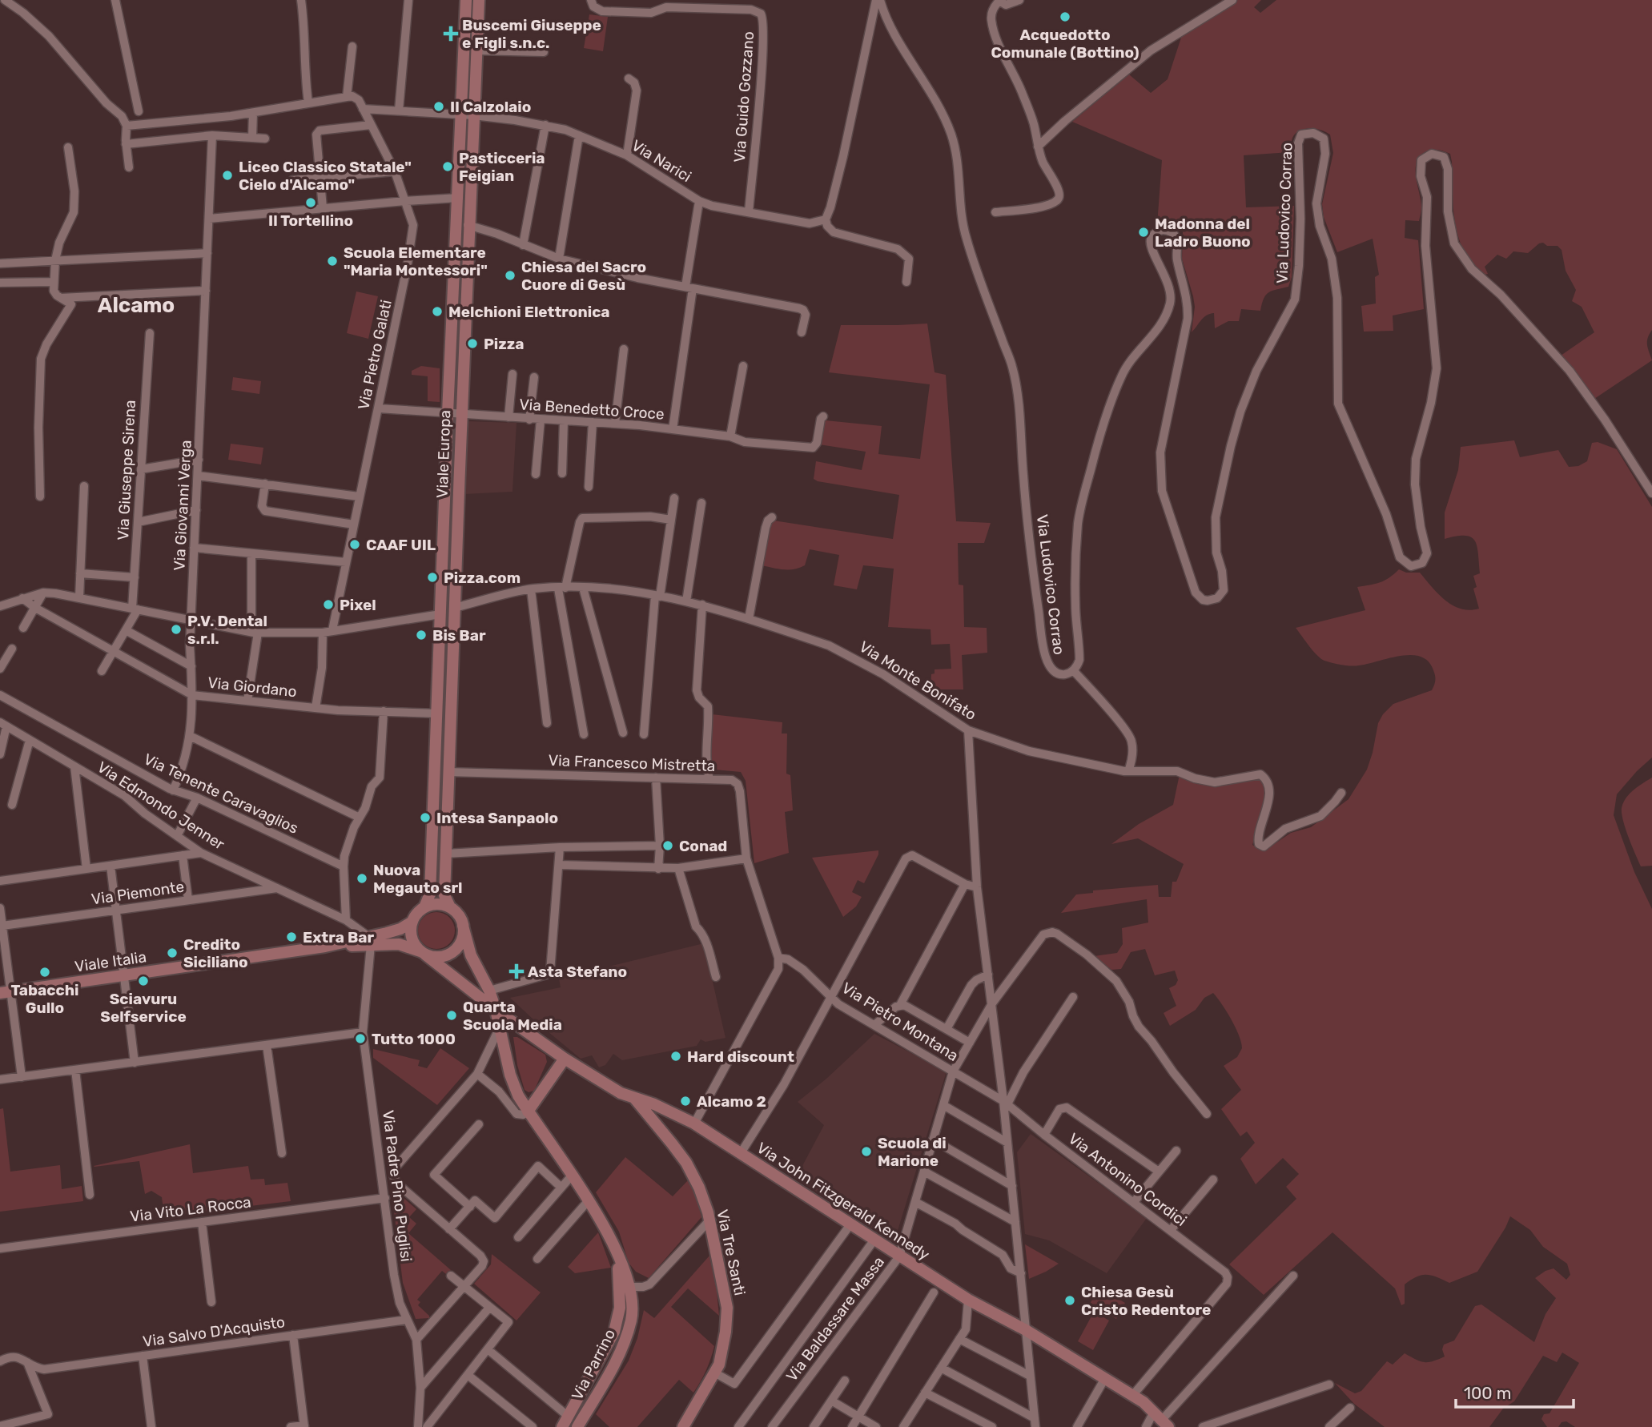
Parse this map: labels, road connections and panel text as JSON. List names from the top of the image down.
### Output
{
  "streets": {
    "street": [
      "Via Guido Gozzano",
      "Via Narici",
      "Via Ludovico Corrao",
      "Via Pietro Galati",
      "Via Benedetto Croce",
      "Viale Europa",
      "Via Giuseppe Sirena",
      "Via Giovanni Verga",
      "Via Monte Bonifato",
      "Via Giordano",
      "Via Francesco Mistretta",
      "Via Tenente Caravaglios",
      "Via Edmondo Jenner",
      "Via Piemonte",
      "Viale Italia",
      "Via Pietro Montana",
      "Via Antonino Cordici",
      "Via Padre Pino Puglisi",
      "Via John Fitzgerald Kennedy",
      "Via Vito La Rocca",
      "Via Tre Santi",
      "Via Baldassare Massa",
      "Via Salvo D'Acquisto",
      "Via Parrino"
    ]
  },
  "crossings": [
    ["Via Guido Gozzano", "Via Narici"],
    ["Via Narici", "Via Pietro Galati"],
    ["Via Narici", "Viale Europa"],
    ["Via Pietro Galati", "Via Benedetto Croce"],
    ["Via Benedetto Croce", "Viale Europa"],
    ["Viale Europa", "Via Monte Bonifato"],
    ["Viale Europa", "Via Giordano"],
    ["Viale Europa", "Via Francesco Mistretta"],
    ["Viale Europa", "Viale Italia"],
    ["Viale Europa", "Via John Fitzgerald Kennedy"],
    ["Via Giovanni Verga", "Via Giordano"],
    ["Via Giovanni Verga", "Via Tenente Caravaglios"],
    ["Via Edmondo Jenner", "Via Piemonte"],
    ["Via Edmondo Jenner", "Viale Italia"],
    ["Via Edmondo Jenner", "Via Padre Pino Puglisi"],
    ["Viale Italia", "Via Padre Pino Puglisi"],
    ["Viale Italia", "Via John Fitzgerald Kennedy"],
    ["Via Pietro Montana", "Via Antonino Cordici"],
    ["Via Pietro Montana", "Via Baldassare Massa"],
    ["Via Antonino Cordici", "Via John Fitzgerald Kennedy"],
    ["Via Padre Pino Puglisi", "Via Vito La Rocca"],
    ["Via Padre Pino Puglisi", "Via Salvo D'Acquisto"],
    ["Via John Fitzgerald Kennedy", "Via Tre Santi"],
    ["Via John Fitzgerald Kennedy", "Via Baldassare Massa"],
    ["Via John Fitzgerald Kennedy", "Via Parrino"]
  ],
  "districts": ["Alcamo"],
  "places": {
    "other": [
      "Acquedotto Comunale (Bottino)",
      "Il Calzolaio",
      "Pasticceria Feigian",
      "Liceo Classico Statale\" Cielo d'Alcamo\"",
      "Il Tortellino",
      "Madonna del Ladro Buono",
      "Scuola Elementare \"Maria Montessori\"",
      "Chiesa del Sacro Cuore di Gesù",
      "Melchioni Elettronica",
      "Pizza",
      "CAAF UIL",
      "Pizza.com",
      "Pixel",
      "P.V. Dental s.r.l.",
      "Bis Bar",
      "Intesa Sanpaolo",
      "Conad",
      "Nuova Megauto srl",
      "Extra Bar",
      "Credito Siciliano",
      "Tabacchi Gullo",
      "Sciavuru Selfservice",
      "Quarta Scuola Media",
      "Tutto 1000",
      "Hard discount",
      "Alcamo 2",
      "Scuola di Marione",
      "Chiesa Gesù Cristo Redentore"
    ],
    "health": ["Buscemi Giuseppe e Figli s.n.c.", "Asta Stefano"]
  },
  "scale_bar": "100 m"
}
